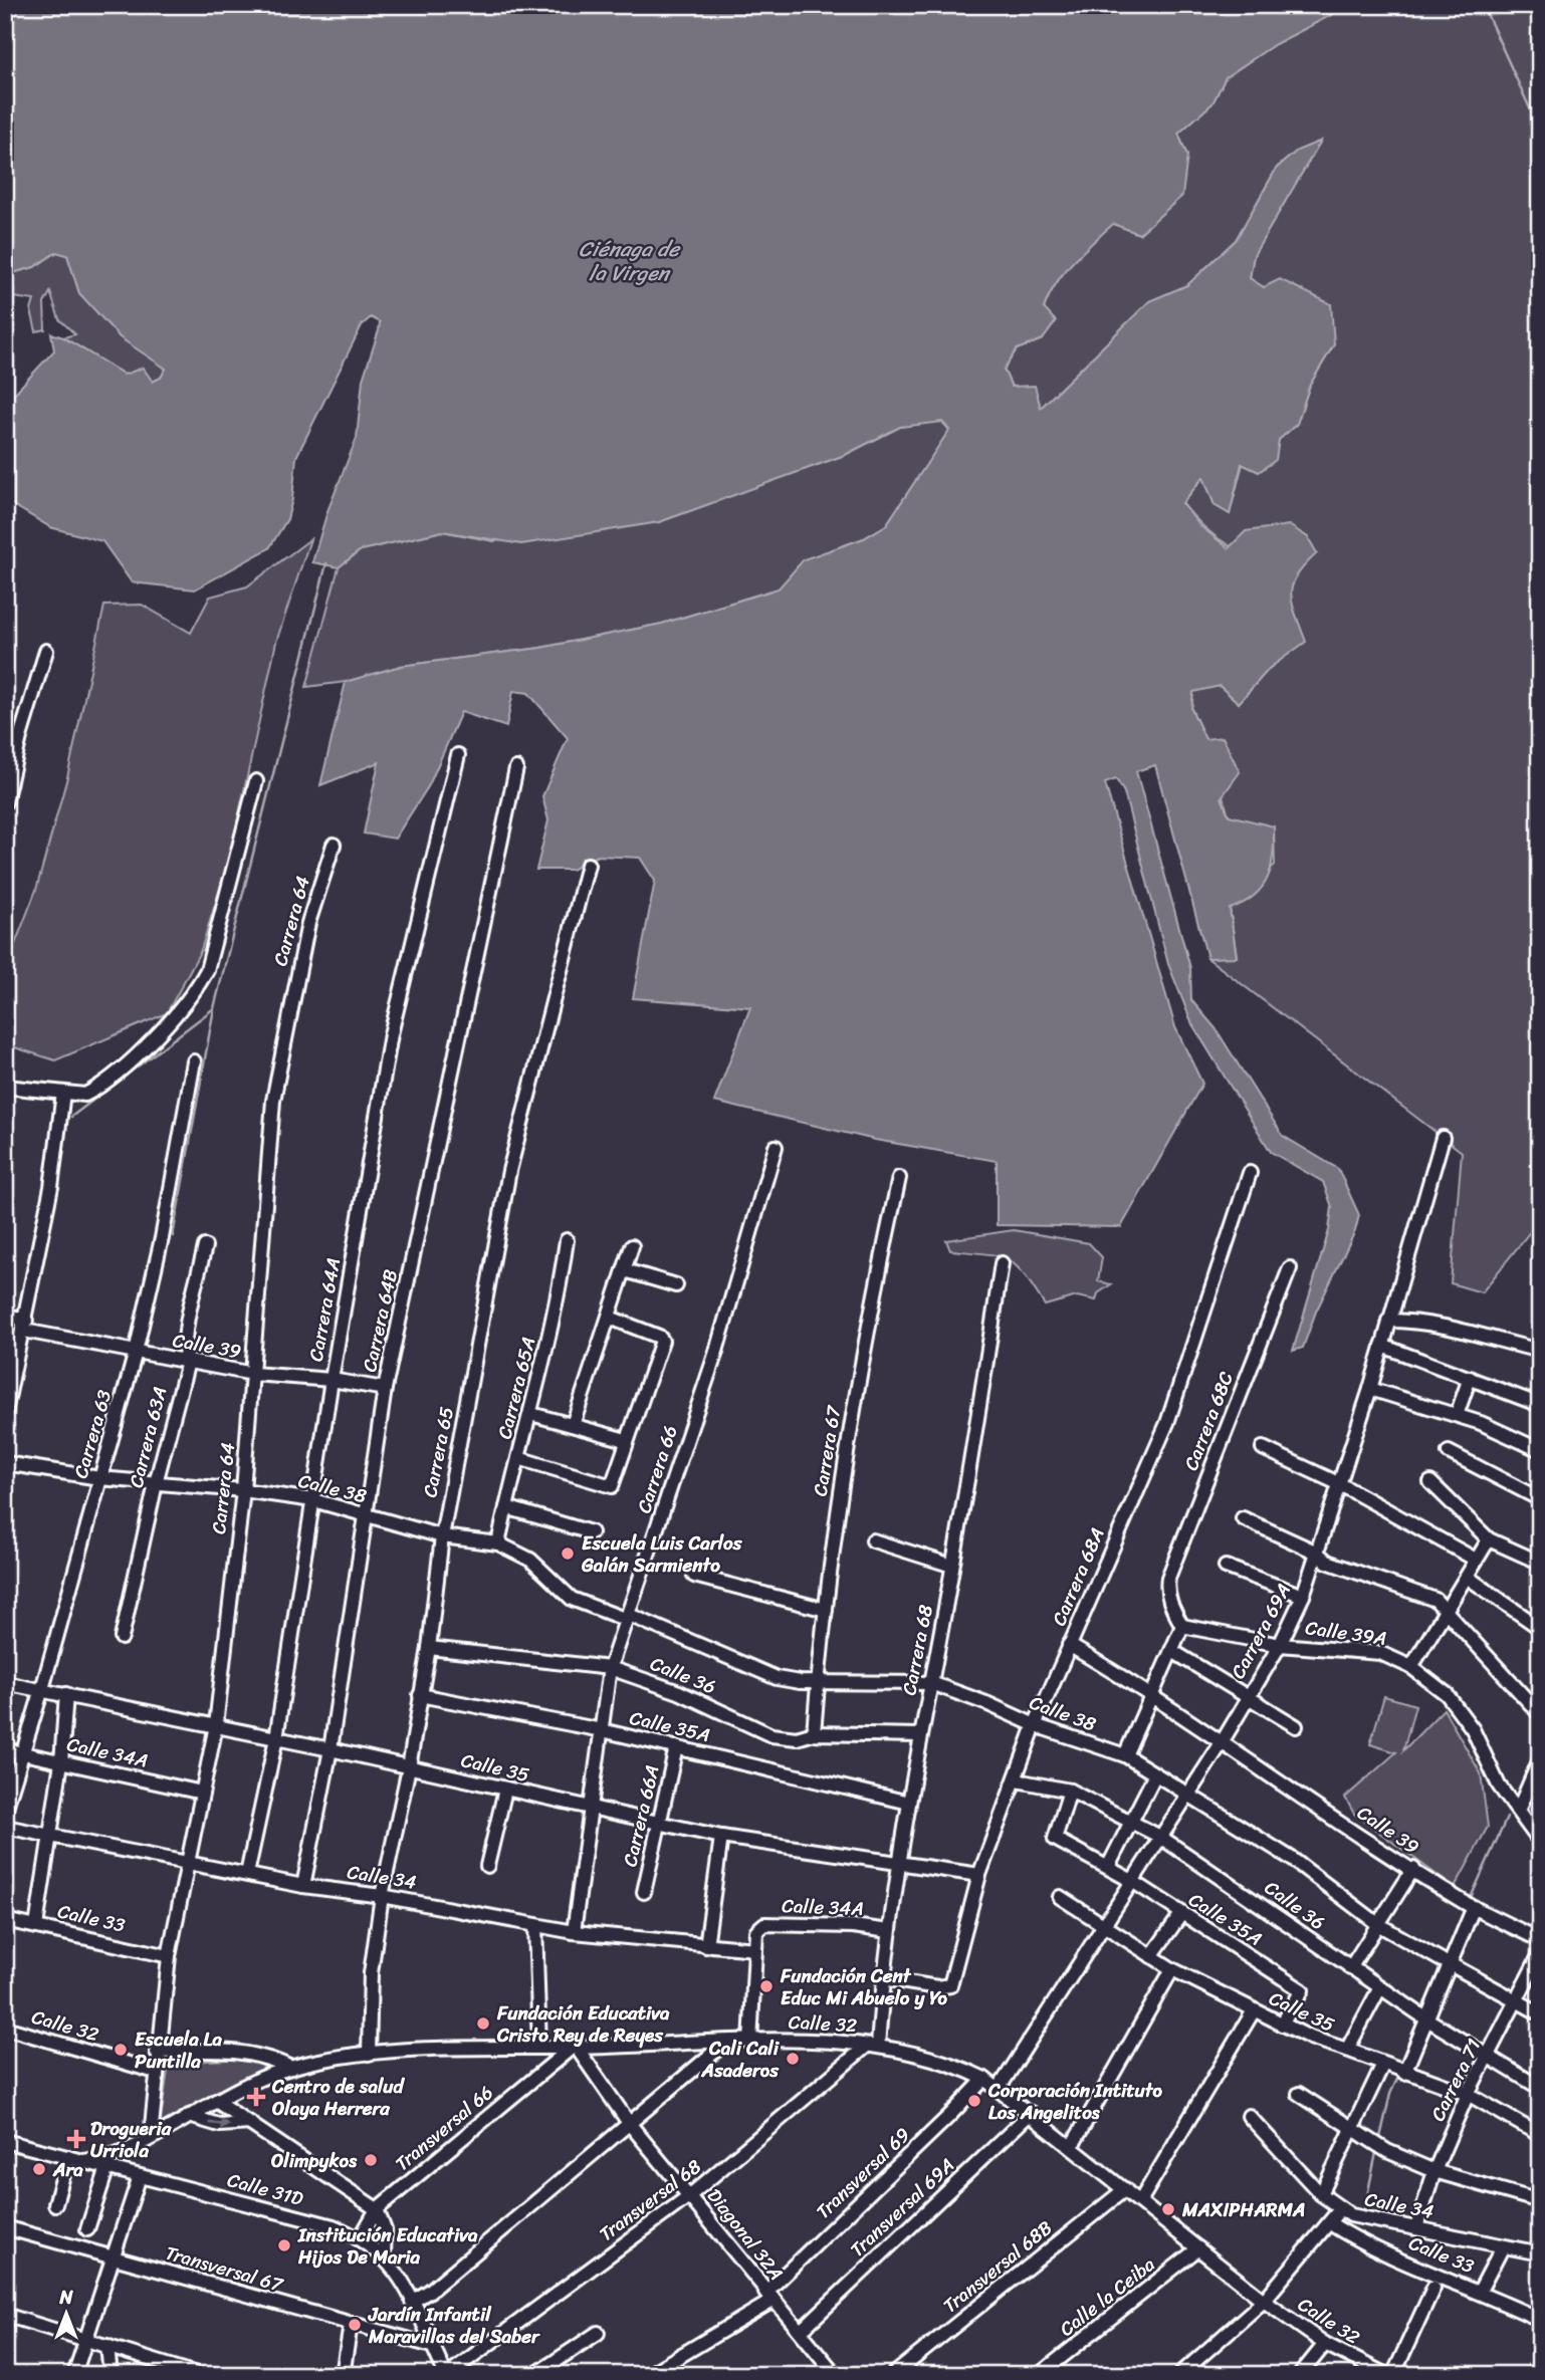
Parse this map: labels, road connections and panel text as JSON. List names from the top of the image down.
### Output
{
  "streets": {
    "street": [
      "Carrera 64",
      "Carrera 64A",
      "Carrera 64B",
      "Calle 39",
      "Carrera 65A",
      "Carrera 68C",
      "Carrera 63",
      "Carrera 63A",
      "Carrera 67",
      "Carrera 65",
      "Carrera 66",
      "Calle 38",
      "Carrera 68A",
      "Carrera 69A",
      "Calle 39A",
      "Carrera 68",
      "Calle 36",
      "Calle 35A",
      "Calle 34A",
      "Calle 35",
      "Carrera 66A",
      "Calle 34",
      "Calle 33",
      "Calle 32",
      "Carrera 71",
      "Transversal 66",
      "Transversal 69",
      "Calle 31D",
      "Transversal 68",
      "Transversal 69A",
      "Diagonal 32A",
      "Transversal 68B",
      "Transversal 67",
      "Calle la Ceiba"
    ]
  },
  "crossings": [
    ["Carrera 64", "Calle 39"],
    ["Carrera 64", "Calle 38"],
    ["Carrera 64", "Calle 34A"],
    ["Carrera 64", "Calle 35"],
    ["Carrera 64", "Calle 34"],
    ["Carrera 64", "Calle 33"],
    ["Carrera 64", "Calle 32"],
    ["Carrera 64A", "Calle 39"],
    ["Carrera 64A", "Calle 38"],
    ["Carrera 64A", "Calle 35"],
    ["Carrera 64A", "Calle 34"],
    ["Carrera 64B", "Calle 39"],
    ["Carrera 64B", "Calle 38"],
    ["Carrera 64B", "Calle 35"],
    ["Carrera 64B", "Calle 34"],
    ["Calle 39", "Carrera 63"],
    ["Calle 39", "Carrera 63A"],
    ["Calle 39", "Carrera 68A"],
    ["Calle 39", "Carrera 69A"],
    ["Carrera 65A", "Calle 38"],
    ["Carrera 68C", "Calle 39A"],
    ["Carrera 63", "Calle 38"],
    ["Carrera 63", "Calle 34A"],
    ["Carrera 63", "Calle 35"],
    ["Carrera 63A", "Calle 38"],
    ["Carrera 67", "Calle 38"],
    ["Carrera 67", "Calle 36"],
    ["Carrera 65", "Calle 38"],
    ["Carrera 65", "Calle 36"],
    ["Carrera 65", "Calle 35A"],
    ["Carrera 65", "Calle 35"],
    ["Carrera 65", "Calle 34"],
    ["Carrera 65", "Calle 32"],
    ["Carrera 66", "Calle 38"],
    ["Carrera 66", "Calle 36"],
    ["Carrera 66", "Calle 35A"],
    ["Carrera 66", "Calle 35"],
    ["Carrera 66", "Calle 34"],
    ["Calle 38", "Carrera 68A"],
    ["Calle 38", "Carrera 69A"],
    ["Calle 38", "Carrera 68"],
    ["Calle 38", "Carrera 71"],
    ["Carrera 68A", "Carrera 68"],
    ["Carrera 68A", "Calle 36"],
    ["Carrera 68A", "Calle 35"],
    ["Carrera 69A", "Calle 39A"],
    ["Carrera 69A", "Calle 36"],
    ["Carrera 69A", "Calle 35A"],
    ["Carrera 69A", "Calle 35"],
    ["Carrera 69A", "Calle 32"],
    ["Carrera 68", "Calle 36"],
    ["Carrera 68", "Calle 35A"],
    ["Carrera 68", "Calle 34A"],
    ["Carrera 68", "Calle 35"],
    ["Carrera 68", "Calle 32"],
    ["Carrera 68", "Transversal 68"],
    ["Calle 36", "Calle 35A"],
    ["Calle 36", "Carrera 71"],
    ["Calle 35A", "Calle 35"],
    ["Calle 35A", "Carrera 66A"],
    ["Calle 34A", "Calle 34"],
    ["Calle 35", "Carrera 66A"],
    ["Calle 35", "Carrera 71"],
    ["Calle 34", "Carrera 71"],
    ["Calle 32", "Transversal 66"],
    ["Calle 32", "Transversal 69"],
    ["Calle 32", "Calle 31D"],
    ["Calle 32", "Transversal 68"],
    ["Calle 32", "Transversal 69A"],
    ["Calle 32", "Diagonal 32A"],
    ["Calle 32", "Transversal 68B"],
    ["Calle 32", "Calle la Ceiba"],
    ["Transversal 66", "Calle 31D"],
    ["Transversal 66", "Diagonal 32A"],
    ["Transversal 69", "Diagonal 32A"],
    ["Transversal 68", "Diagonal 32A"],
    ["Transversal 69A", "Diagonal 32A"]
  ],
  "water": ["Ciénaga de la Virgen"],
  "places": {
    "other": [
      "Escuela Luis Carlos Galán Sarmiento",
      "Fundación Cent Educ Mi Abuelo y Yo",
      "Fundación Educativa Cristo Rey de Reyes",
      "Escuela La Puntilla",
      "Cali Cali Asaderos",
      "Corporación Intituto Los Angelitos",
      "Olimpykos",
      "Ara",
      "MAXIPHARMA",
      "Institución Educativa Hijos De Maria",
      "Jardín Infantil Maravillas del Saber"
    ],
    "health": ["Centro de salud Olaya Herrera", "Drogueria Urriola"]
  },
  "north": "top"
}
